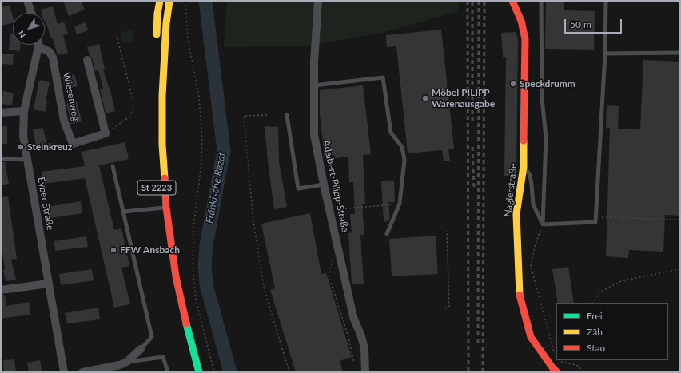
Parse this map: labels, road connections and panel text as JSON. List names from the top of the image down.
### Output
{
  "streets": {
    "main road": ["St 2223", "Naglerstraße"],
    "street": ["Wiesenweg", "Adalbert-Pilipp-Straße", "Eyber Straße"]
  },
  "crossings": [
    ["Wiesenweg", "Eyber Straße"]
  ],
  "water": ["Fränkische Rezat"],
  "places": [
    "Speckdrumm",
    "Möbel PILIPP Warenausgabe",
    "Steinkreuz",
    "FFW Ansbach"
  ],
  "legend": ["Frei", "Zäh", "Stau"],
  "scale_bar": "50 m",
  "north": "bottom left"
}
